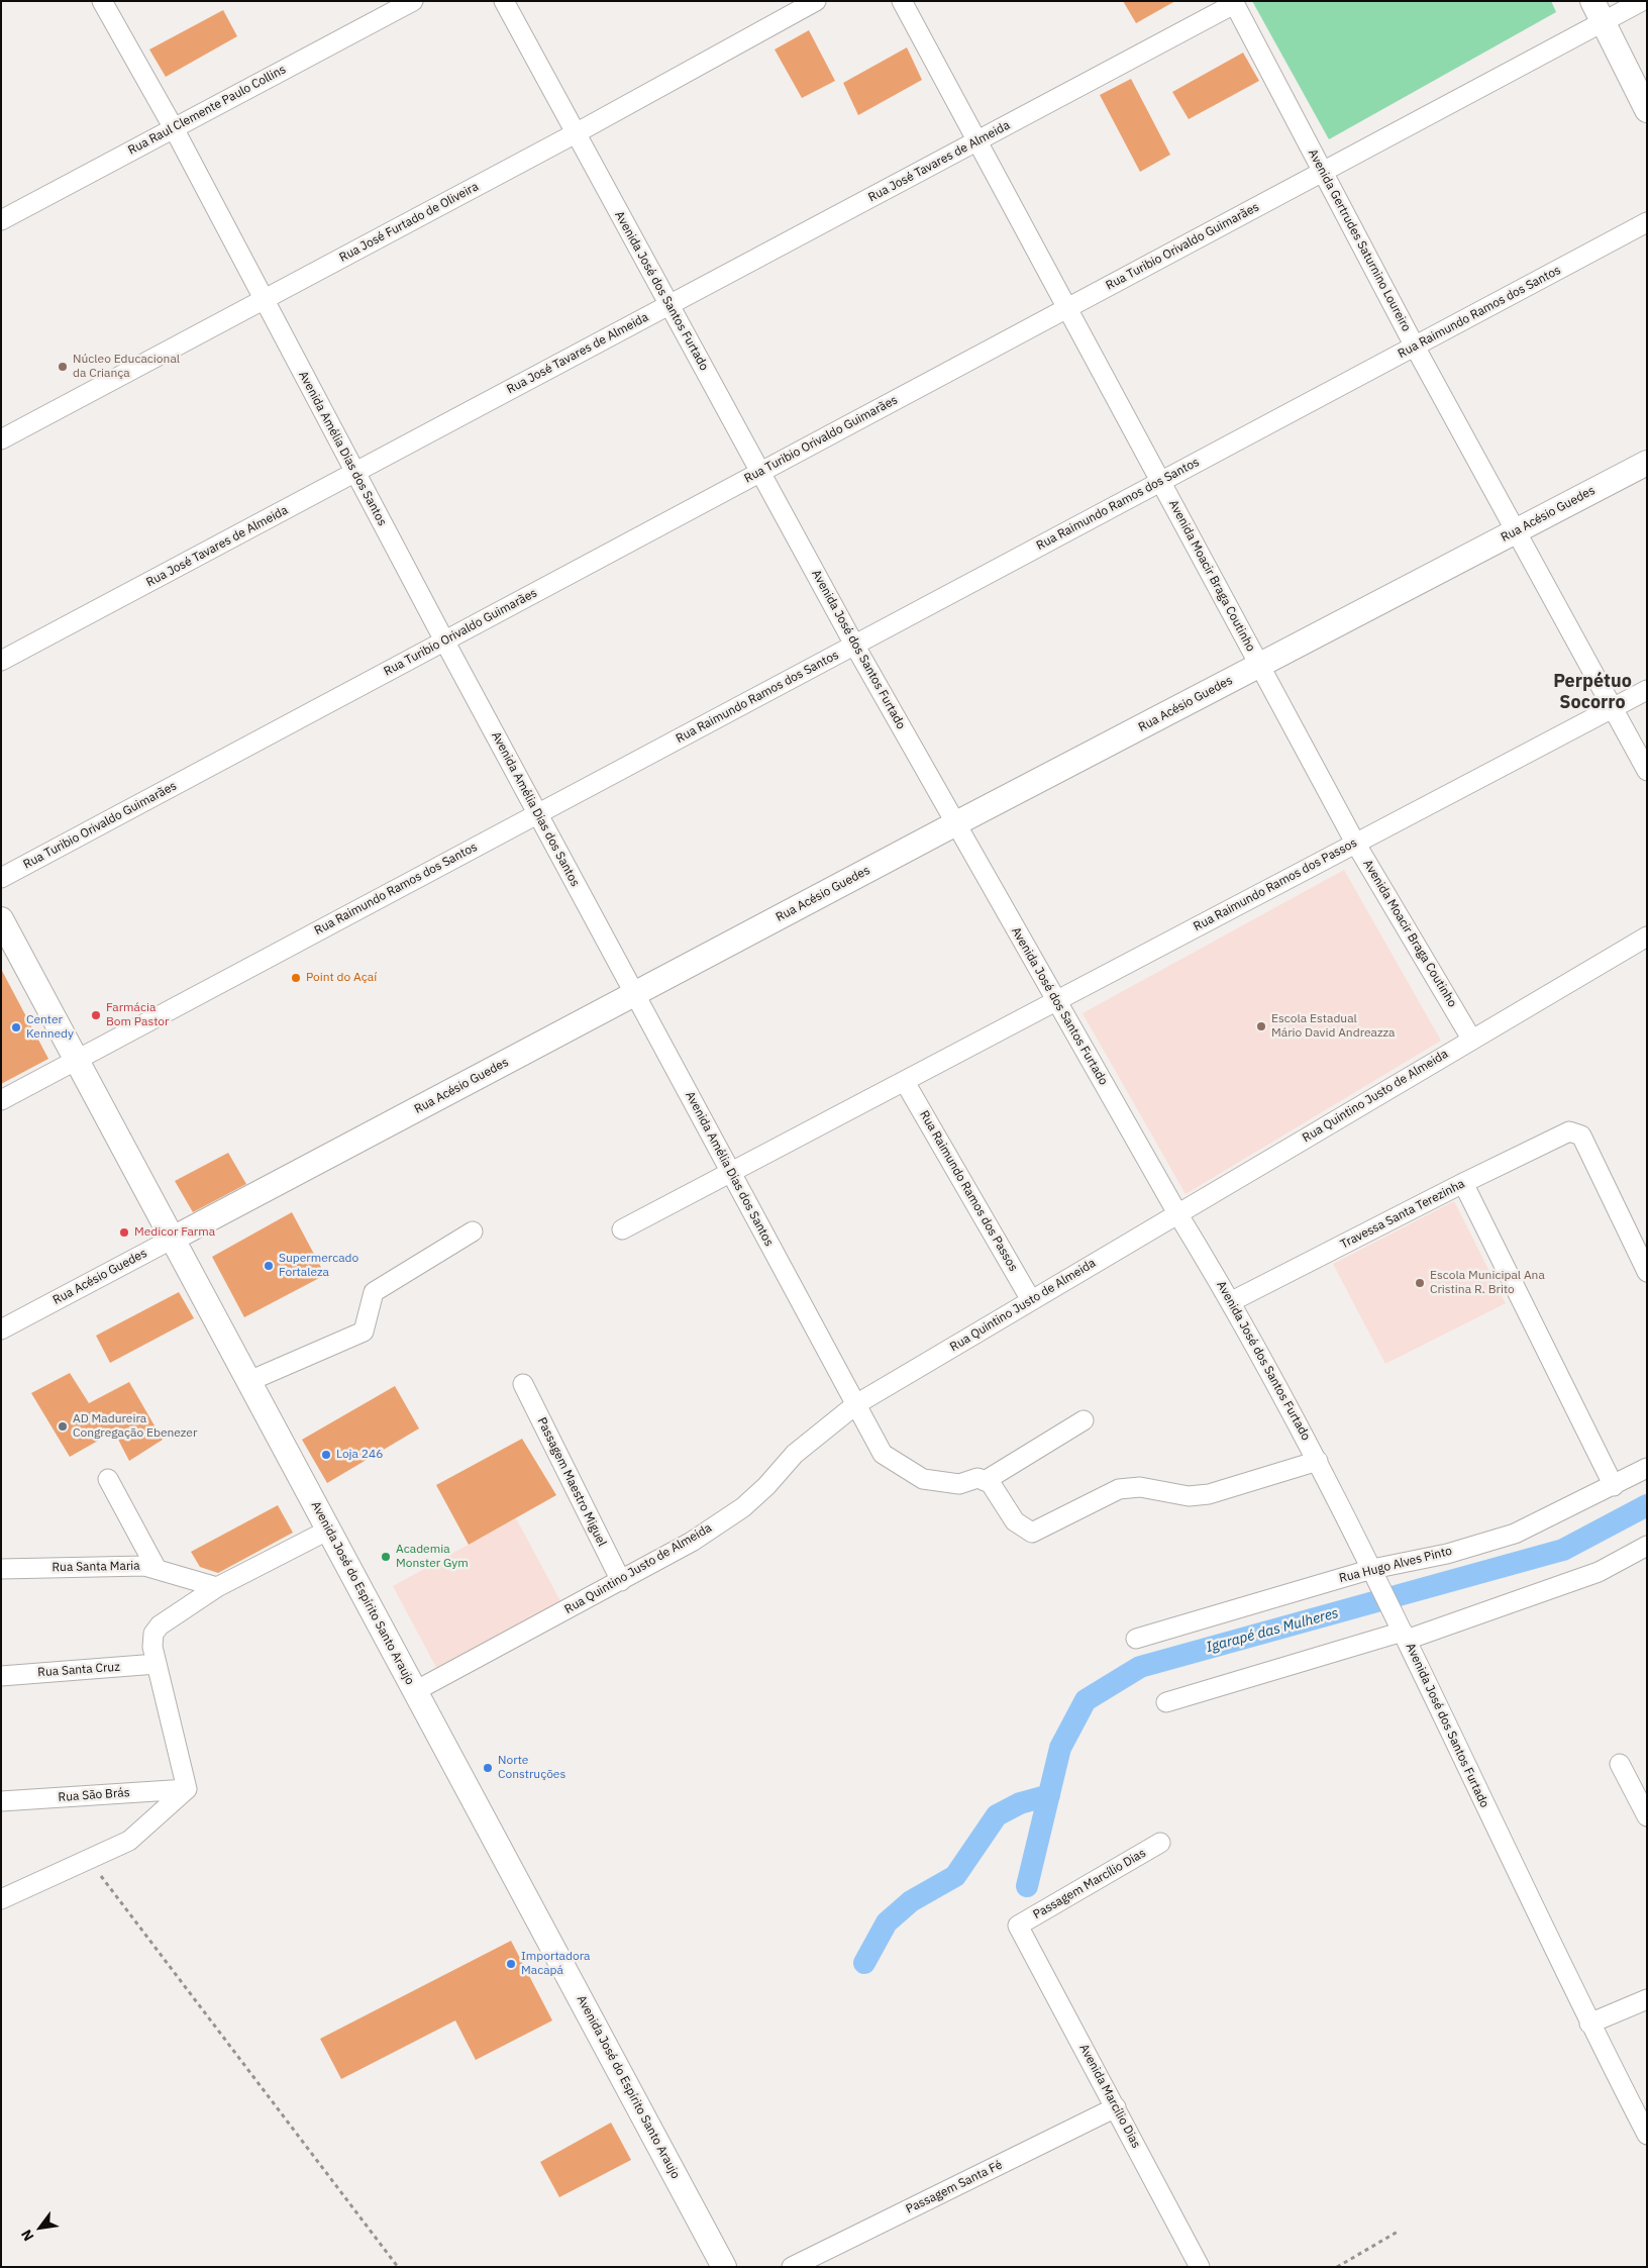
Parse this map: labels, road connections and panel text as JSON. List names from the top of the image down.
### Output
{
  "streets": {
    "street": [
      "Rua Raul Clemente Paulo Collins",
      "Rua José Tavares de Almeida",
      "Rua José Furtado de Oliveira",
      "Avenida Gertrudes Saturnino Loureiro",
      "Rua Turibio Orivaldo Guimarães",
      "Avenida José dos Santos Furtado",
      "Rua Raimundo Ramos dos Santos",
      "Avenida Amélia Dias dos Santos",
      "Rua Acésio Guedes",
      "Avenida Moacir Braga Coutinho",
      "Rua Raimundo Ramos dos Passos",
      "Rua Quintino Justo de Almeida",
      "Travessa Santa Terezinha",
      "Passagem Maestro Miguel",
      "Rua Hugo Alves Pinto",
      "Rua Santa Maria",
      "Avenida José do Espírito Santo Araujo",
      "Rua Santa Cruz",
      "Rua São Brás",
      "Passagem Marcílio Dias",
      "Avenida Marcílio Dias",
      "Passagem Santa Fé"
    ]
  },
  "crossings": [
    ["Rua Raul Clemente Paulo Collins", "Avenida Amélia Dias dos Santos"],
    ["Rua José Tavares de Almeida", "Avenida Gertrudes Saturnino Loureiro"],
    ["Rua José Tavares de Almeida", "Avenida José dos Santos Furtado"],
    ["Rua José Tavares de Almeida", "Avenida Amélia Dias dos Santos"],
    ["Rua José Tavares de Almeida", "Avenida Moacir Braga Coutinho"],
    ["Rua José Furtado de Oliveira", "Avenida José dos Santos Furtado"],
    ["Rua José Furtado de Oliveira", "Avenida Amélia Dias dos Santos"],
    ["Avenida Gertrudes Saturnino Loureiro", "Rua Turibio Orivaldo Guimarães"],
    ["Avenida Gertrudes Saturnino Loureiro", "Rua Raimundo Ramos dos Santos"],
    ["Avenida Gertrudes Saturnino Loureiro", "Rua Acésio Guedes"],
    ["Avenida Gertrudes Saturnino Loureiro", "Rua Raimundo Ramos dos Passos"],
    ["Rua Turibio Orivaldo Guimarães", "Avenida José dos Santos Furtado"],
    ["Rua Turibio Orivaldo Guimarães", "Avenida Amélia Dias dos Santos"],
    ["Rua Turibio Orivaldo Guimarães", "Avenida Moacir Braga Coutinho"],
    ["Avenida José dos Santos Furtado", "Rua Raimundo Ramos dos Santos"],
    ["Avenida José dos Santos Furtado", "Rua Acésio Guedes"],
    ["Avenida José dos Santos Furtado", "Rua Raimundo Ramos dos Passos"],
    ["Avenida José dos Santos Furtado", "Rua Quintino Justo de Almeida"],
    ["Avenida José dos Santos Furtado", "Travessa Santa Terezinha"],
    ["Avenida José dos Santos Furtado", "Rua Hugo Alves Pinto"],
    ["Rua Raimundo Ramos dos Santos", "Avenida Amélia Dias dos Santos"],
    ["Rua Raimundo Ramos dos Santos", "Avenida Moacir Braga Coutinho"],
    ["Rua Raimundo Ramos dos Santos", "Avenida José do Espírito Santo Araujo"],
    ["Avenida Amélia Dias dos Santos", "Rua Acésio Guedes"],
    ["Avenida Amélia Dias dos Santos", "Rua Raimundo Ramos dos Passos"],
    ["Avenida Amélia Dias dos Santos", "Rua Quintino Justo de Almeida"],
    ["Rua Acésio Guedes", "Avenida Moacir Braga Coutinho"],
    ["Rua Acésio Guedes", "Avenida José do Espírito Santo Araujo"],
    ["Avenida Moacir Braga Coutinho", "Rua Raimundo Ramos dos Passos"],
    ["Avenida Moacir Braga Coutinho", "Rua Quintino Justo de Almeida"],
    ["Rua Raimundo Ramos dos Passos", "Rua Quintino Justo de Almeida"],
    ["Rua Quintino Justo de Almeida", "Passagem Maestro Miguel"],
    ["Rua Quintino Justo de Almeida", "Avenida José do Espírito Santo Araujo"],
    ["Passagem Marcílio Dias", "Avenida Marcílio Dias"],
    ["Avenida Marcílio Dias", "Passagem Santa Fé"]
  ],
  "districts": ["Perpétuo Socorro"],
  "water": ["Igarapé das Mulheres"],
  "places": [
    "Núcleo Educacional da Criança",
    "Point do Açaí",
    "Farmácia Bom Pastor",
    "Escola Estadual Mário David Andreazza",
    "Center Kennedy",
    "Medicor Farma",
    "Supermercado Fortaleza",
    "Escola Municipal Ana Cristina R. Brito",
    "AD Madureira Congregação Ebenezer",
    "Loja 246",
    "Academia Monster Gym",
    "Norte Construções",
    "Importadora Macapá"
  ],
  "north": "bottom left"
}
